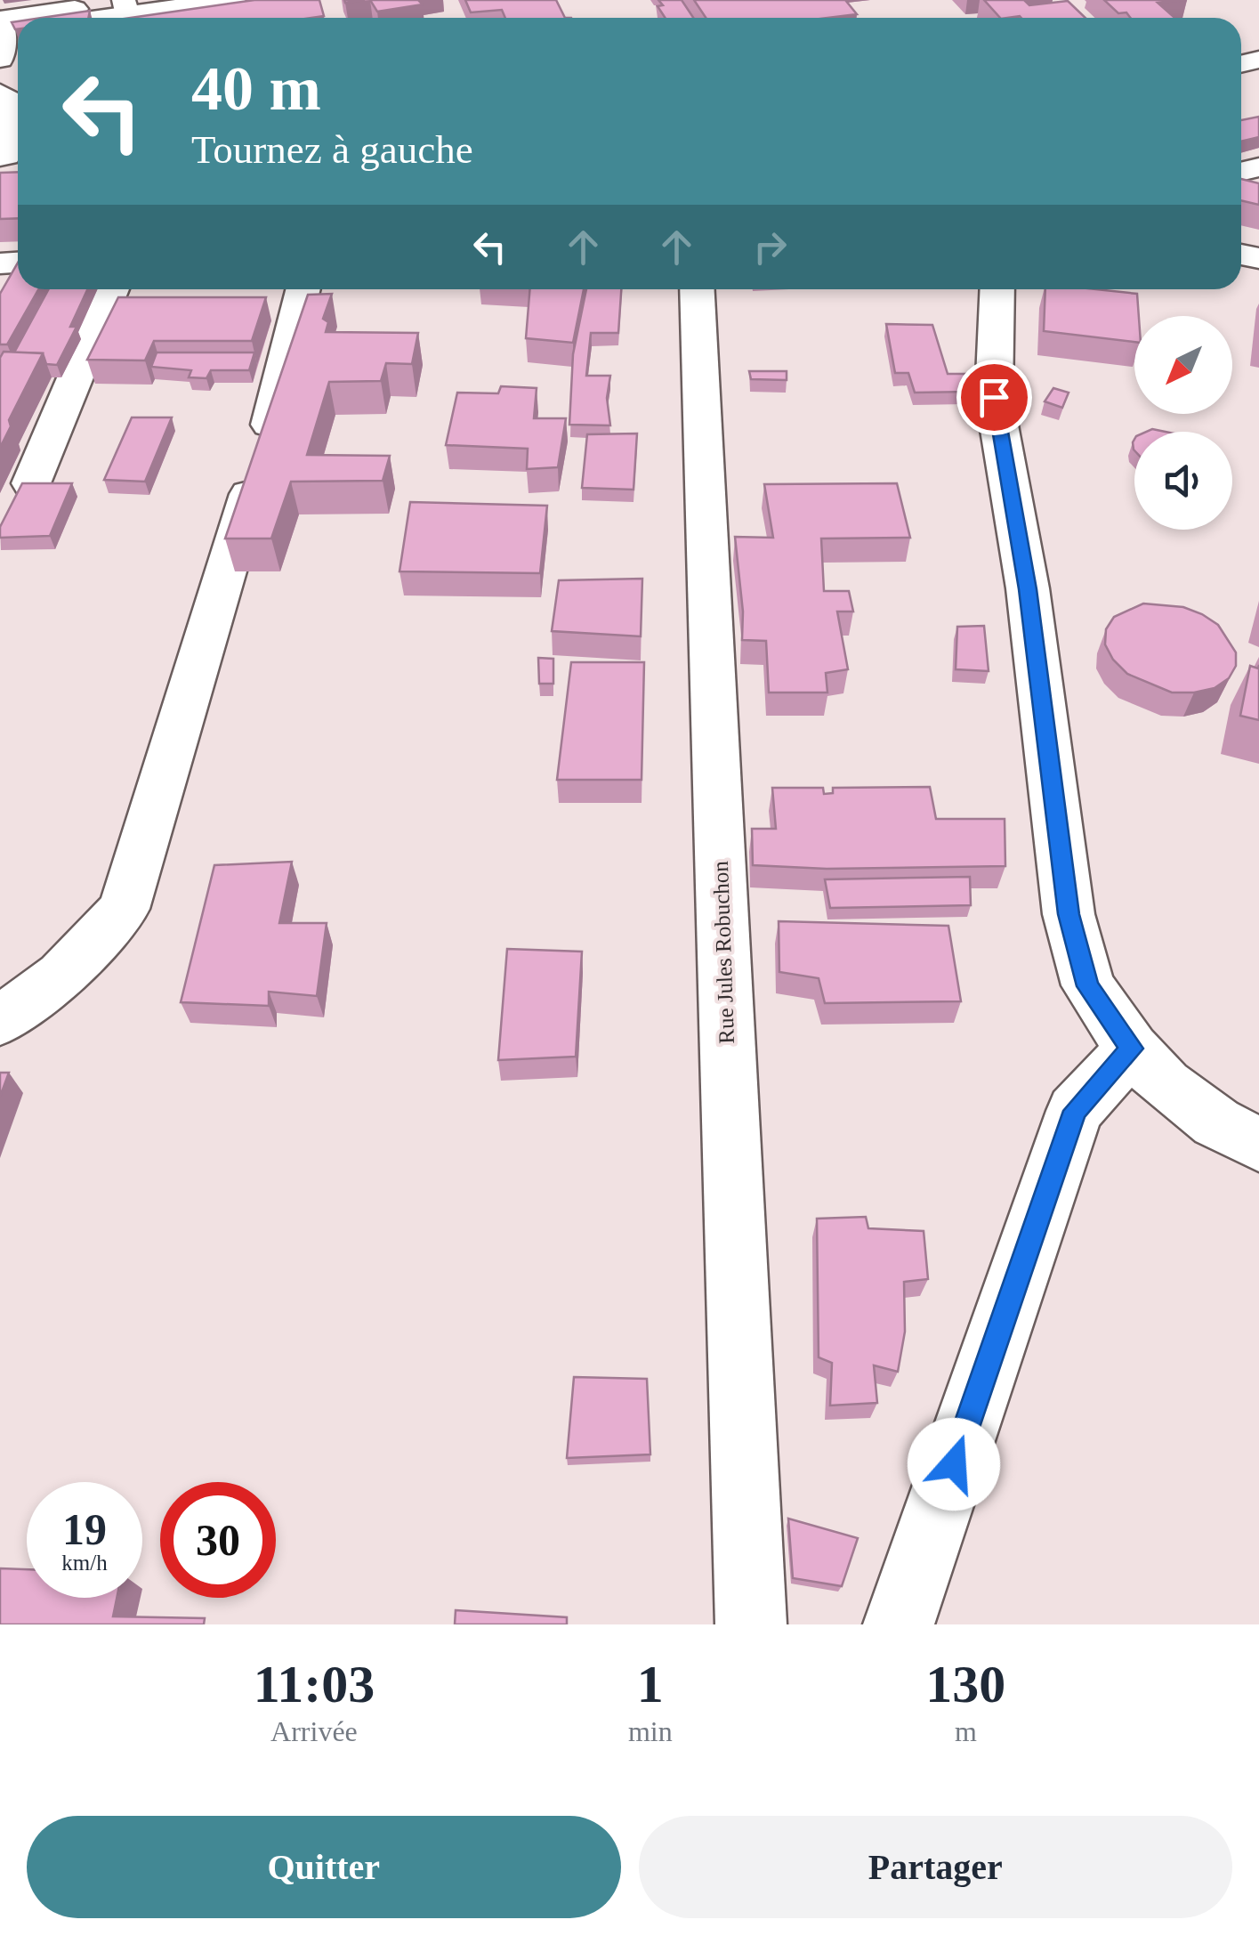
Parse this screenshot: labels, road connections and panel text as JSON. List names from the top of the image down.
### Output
{
  "streets": {
    "street": ["Rue Jules Robuchon"]
  },
  "north": "bottom left",
  "page": {
    "turn": ["40 m", "Tournez à gauche"],
    "speed": "19 km/h",
    "limit": "30",
    "eta": [
      "11:03",
      "Arrivée",
      "1",
      "min",
      "130",
      "m"
    ],
    "buttons": ["Quitter", "Partager"]
  }
}
